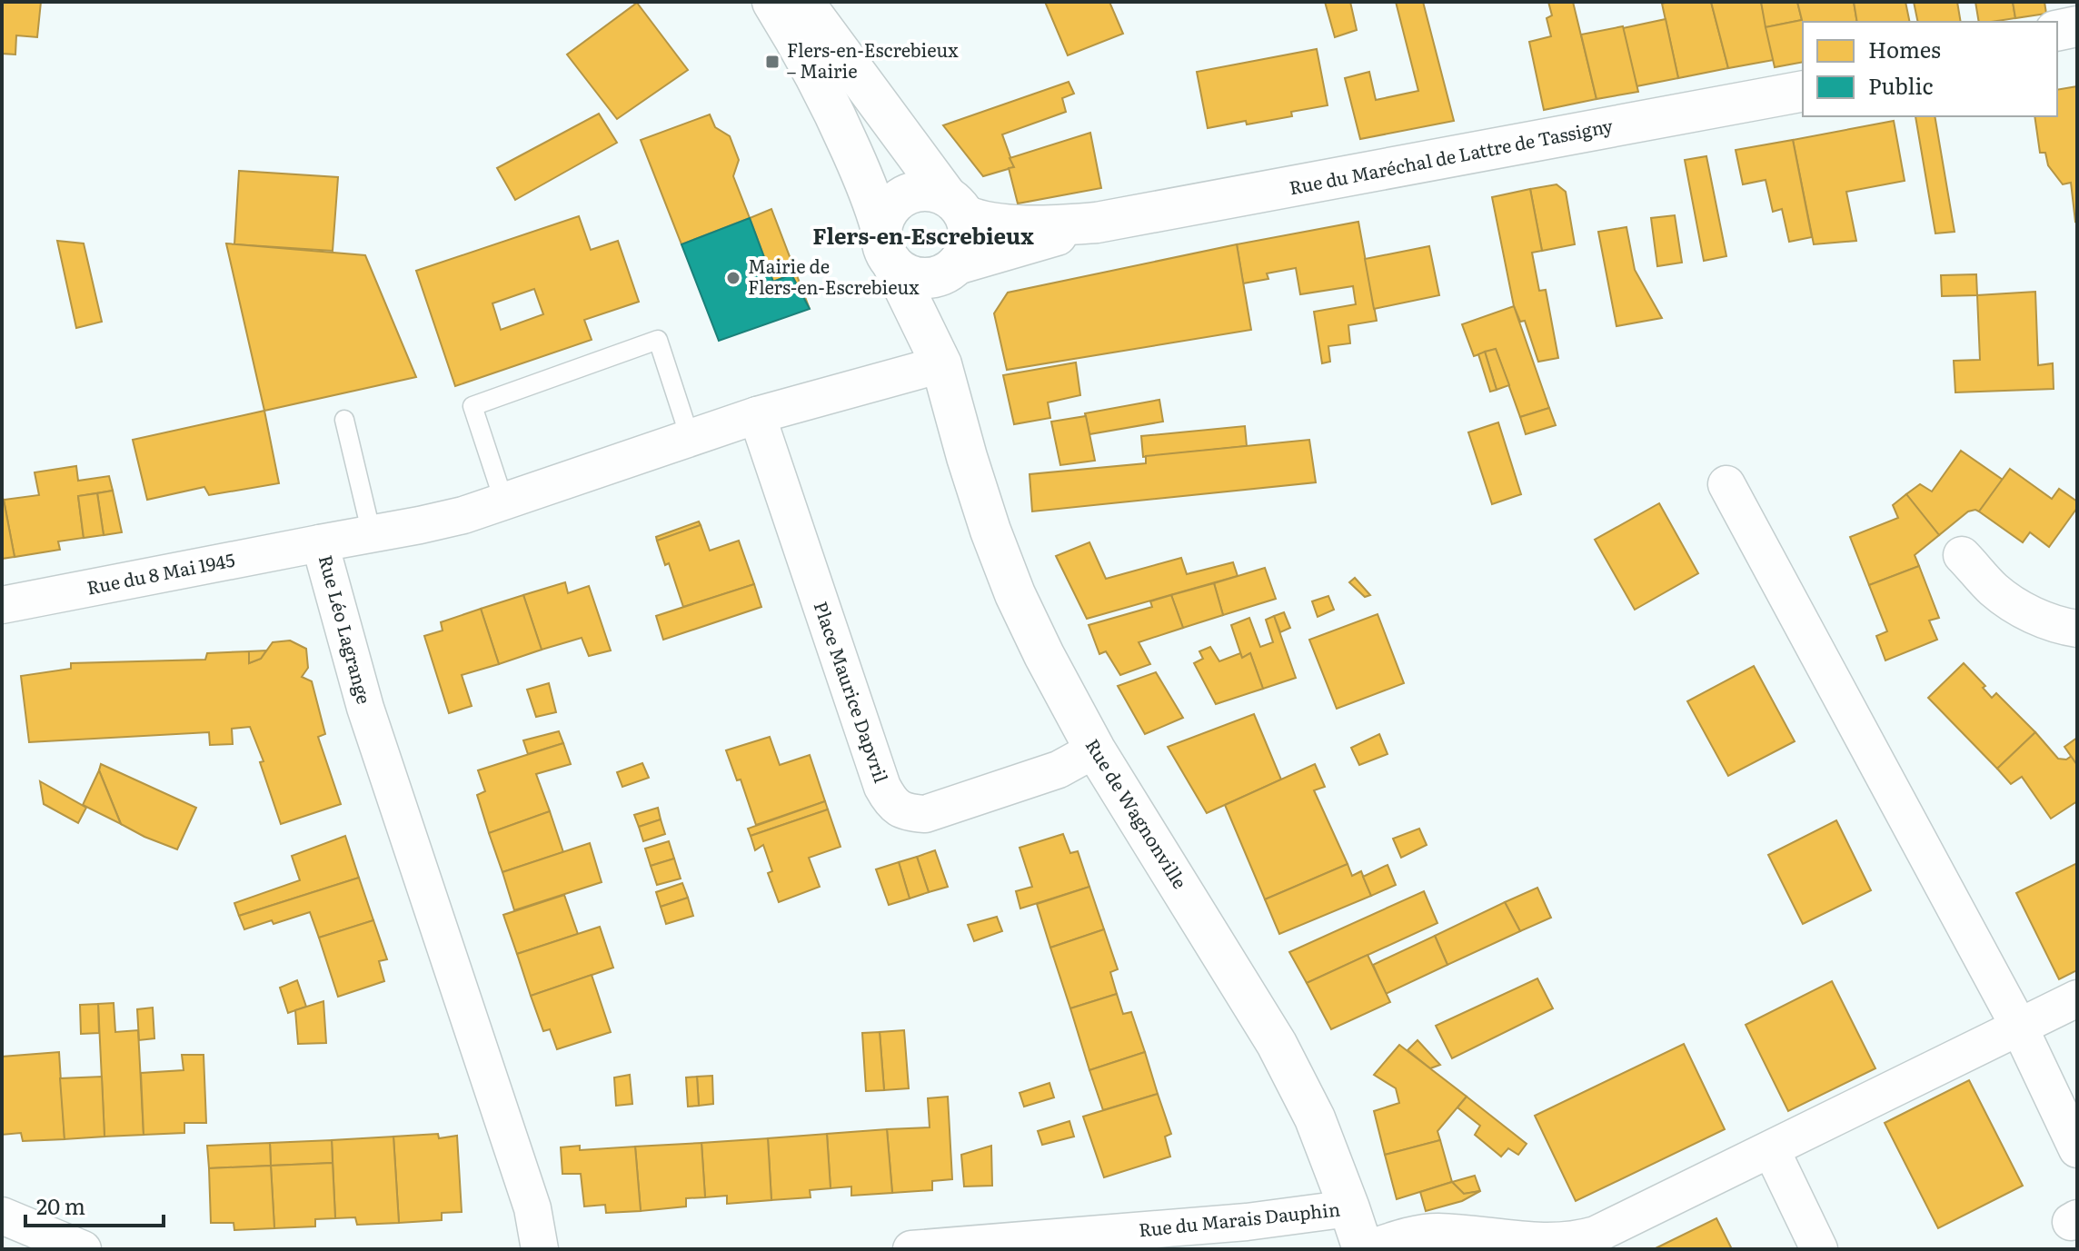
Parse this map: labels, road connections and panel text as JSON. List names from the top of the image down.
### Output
{
  "streets": {
    "street": [
      "Rue du Maréchal de Lattre de Tassigny",
      "Rue du 8 Mai 1945",
      "Rue Léo Lagrange",
      "Place Maurice Dapvril",
      "Rue de Wagnonville",
      "Rue du Marais Dauphin"
    ]
  },
  "crossings": [
    ["Rue du Maréchal de Lattre de Tassigny", "Rue de Wagnonville"],
    ["Rue du 8 Mai 1945", "Rue Léo Lagrange"],
    ["Rue Léo Lagrange", "Place Maurice Dapvril"],
    ["Rue Léo Lagrange", "Rue de Wagnonville"],
    ["Place Maurice Dapvril", "Rue de Wagnonville"],
    ["Rue de Wagnonville", "Rue du Marais Dauphin"]
  ],
  "districts": ["Flers-en-Escrebieux"],
  "places": {
    "transit": ["Flers-en-Escrebieux – Mairie"],
    "other": ["Mairie de Flers-en-Escrebieux"]
  },
  "legend": ["Homes", "Public"],
  "scale_bar": "20 m"
}
